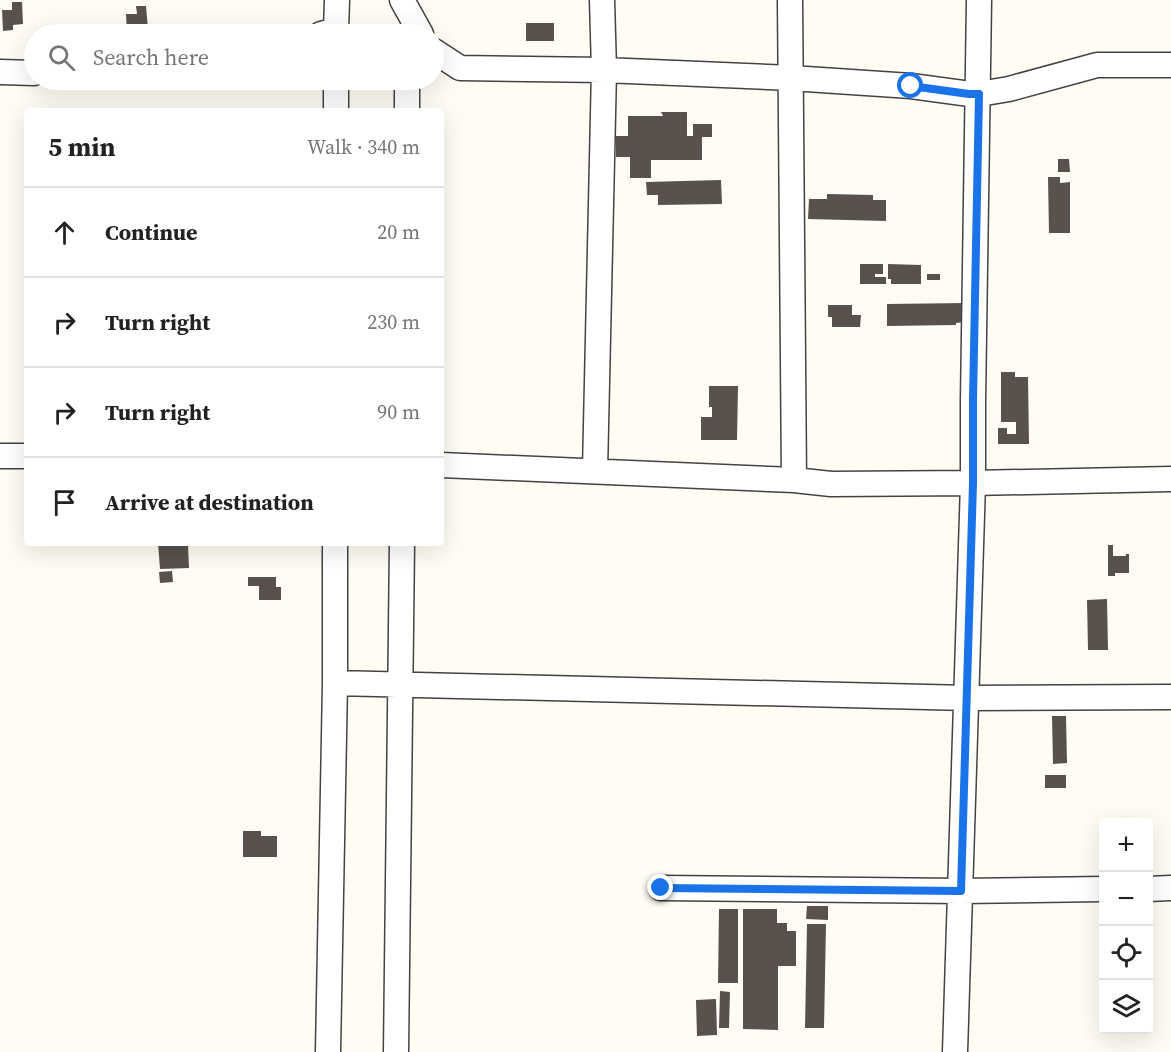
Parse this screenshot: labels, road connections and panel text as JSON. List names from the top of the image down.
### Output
{
  "page": {
    "search": "Search here",
    "heading": ["5 min", "Walk · 340 m"],
    "list": [
      ["Continue", "20 m"],
      ["Turn right", "230 m"],
      ["Turn right", "90 m"],
      "Arrive at destination"
    ],
    "map_buttons": ["+", "−"]
  }
}
